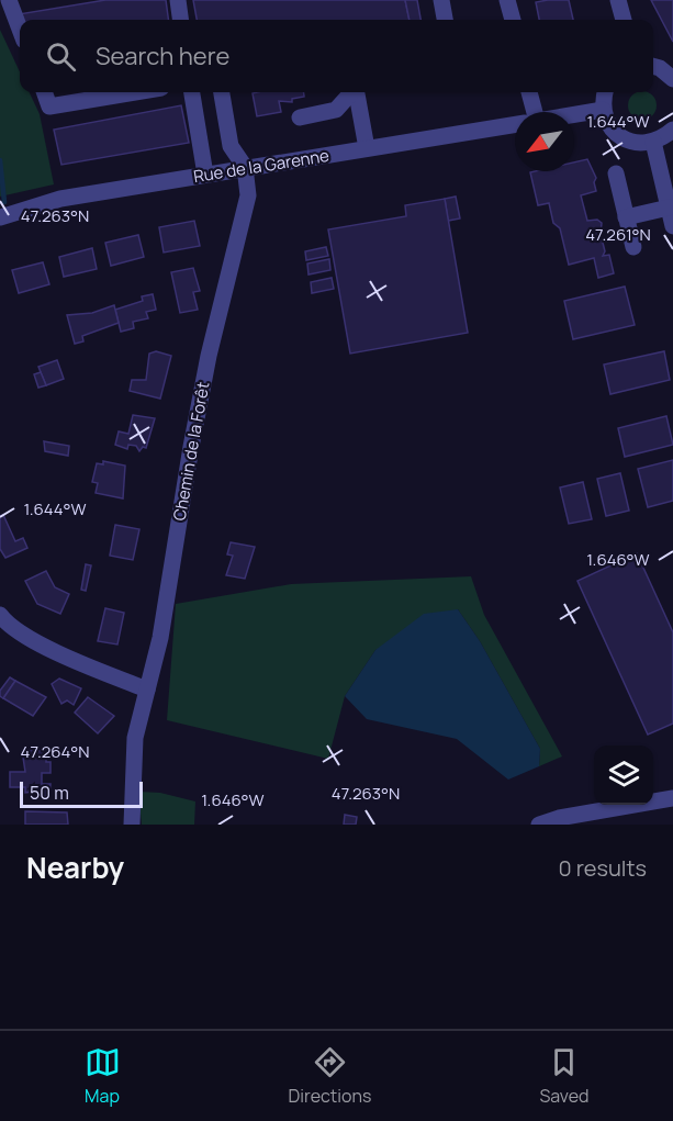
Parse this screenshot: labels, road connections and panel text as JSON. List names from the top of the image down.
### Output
{
  "streets": {
    "street": ["Rue de la Garenne", "Chemin de la Forêt"]
  },
  "crossings": [
    ["Rue de la Garenne", "Chemin de la Forêt"]
  ],
  "scale_bar": "50 m",
  "north": "bottom left",
  "page": {
    "search": "Search here",
    "scale": "50 m",
    "heading": ["Nearby", "0 results"],
    "nav": ["Map", "Directions", "Saved"]
  },
  "coordinates": [
    "1.644°W",
    "47.263°N",
    "47.261°N",
    "1.646°W",
    "47.264°N"
  ]
}
